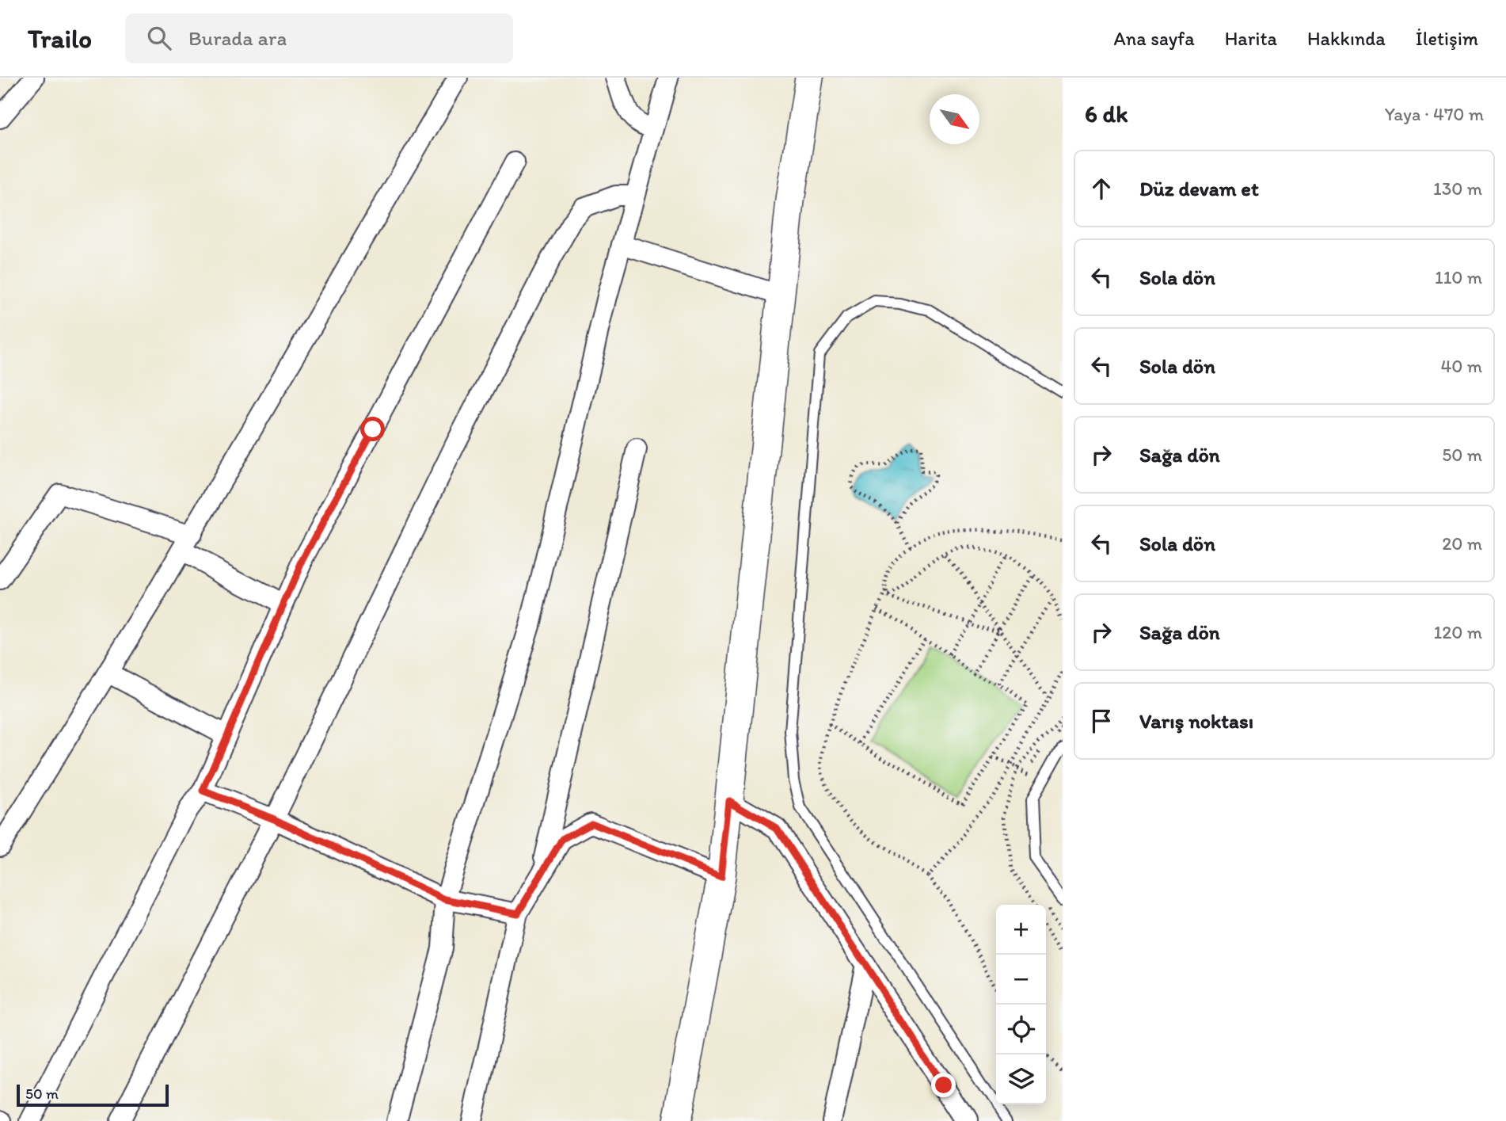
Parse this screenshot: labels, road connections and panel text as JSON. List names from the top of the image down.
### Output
{
  "scale_bar": "50 m",
  "north": "bottom right",
  "page": {
    "header": "Trailo",
    "search": "Burada ara",
    "nav": [
      "Ana sayfa",
      "Harita",
      "Hakkında",
      "İletişim"
    ],
    "heading": ["6 dk", "Yaya · 470 m"],
    "list": [
      ["Düz devam et", "130 m"],
      ["Sola dön", "110 m"],
      ["Sola dön", "40 m"],
      ["Sağa dön", "50 m"],
      ["Sola dön", "20 m"],
      ["Sağa dön", "120 m"],
      "Varış noktası"
    ],
    "map_buttons": ["+", "−"],
    "scale": "50 m"
  }
}
